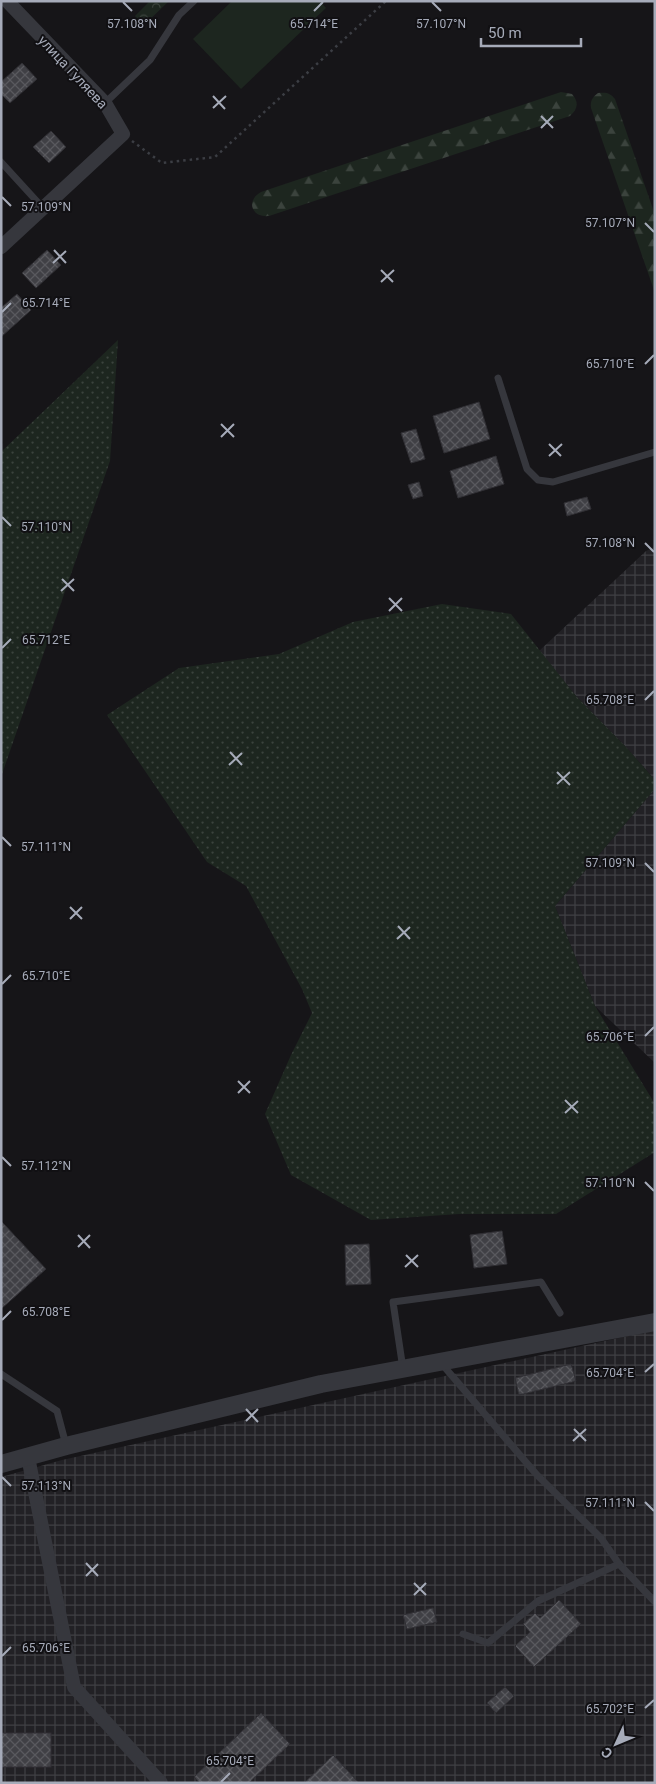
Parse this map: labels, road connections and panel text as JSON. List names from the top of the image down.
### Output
{
  "streets": {
    "street": ["улица Гуляева"]
  },
  "scale_bar": "50 m",
  "north": "bottom left",
  "coordinates": [
    "65.714°E",
    "57.108°N",
    "57.107°N",
    "57.109°N",
    "65.710°E",
    "57.110°N",
    "65.712°E",
    "65.708°E",
    "57.111°N",
    "65.706°E",
    "57.112°N",
    "65.704°E",
    "57.113°N",
    "65.702°E"
  ]
}
